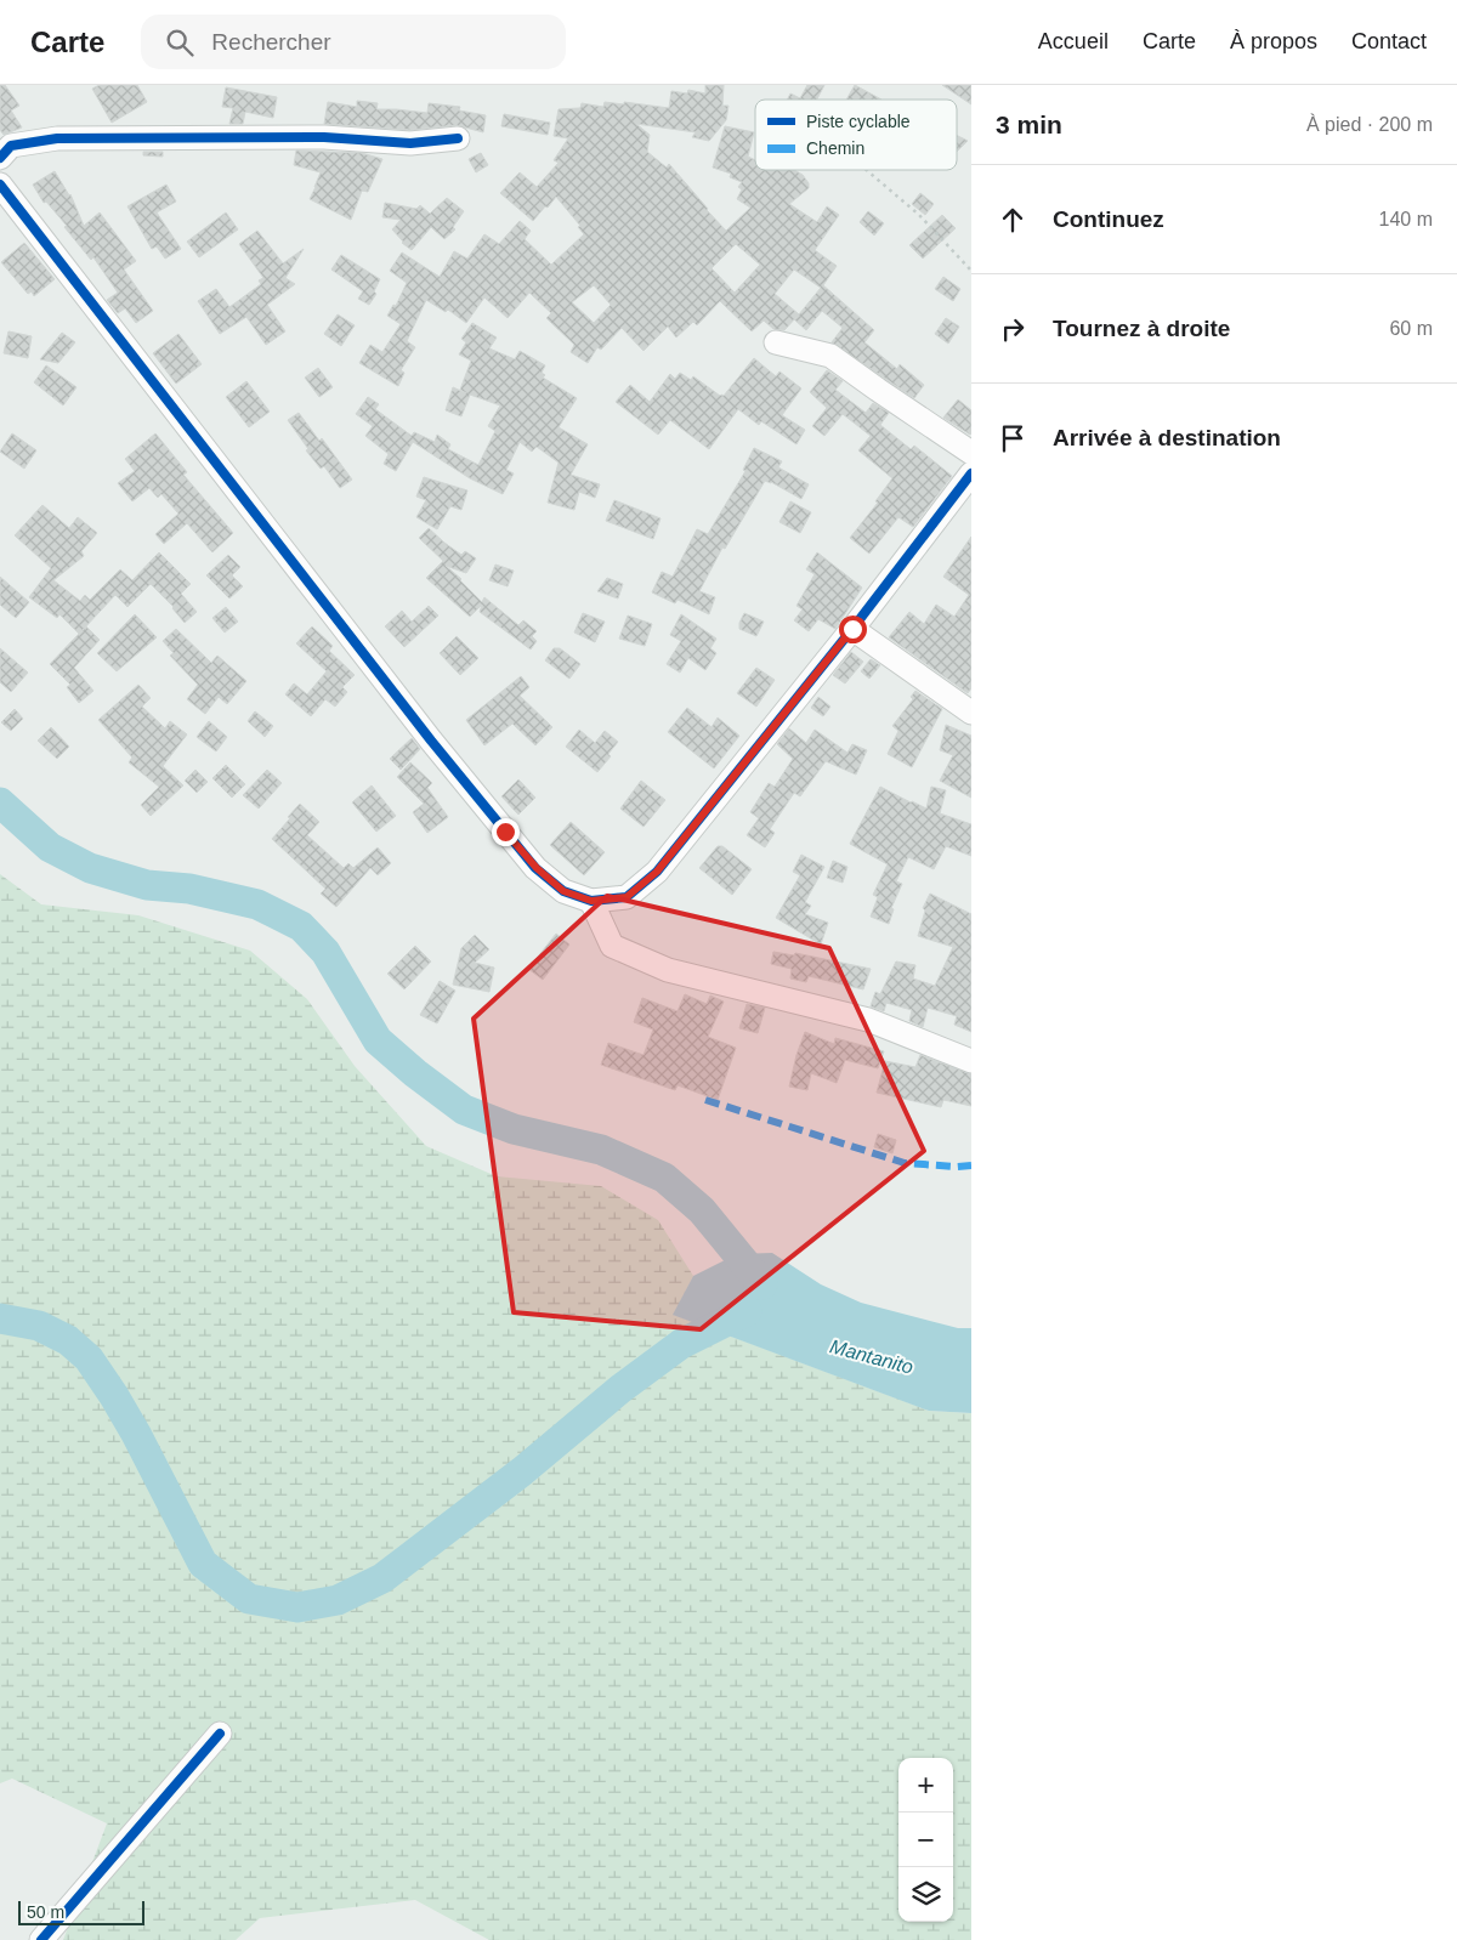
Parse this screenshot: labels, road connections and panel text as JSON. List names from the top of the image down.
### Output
{
  "water": ["Mantanito"],
  "legend": ["Piste cyclable", "Chemin"],
  "scale_bar": "50 m",
  "page": {
    "header": "Carte",
    "search": "Rechercher",
    "nav": [
      "Accueil",
      "Carte",
      "À propos",
      "Contact"
    ],
    "heading": ["3 min", "À pied · 200 m"],
    "list": [
      ["Continuez", "140 m"],
      ["Tournez à droite", "60 m"],
      "Arrivée à destination"
    ],
    "map_buttons": ["+", "−"],
    "scale": "50 m"
  }
}
